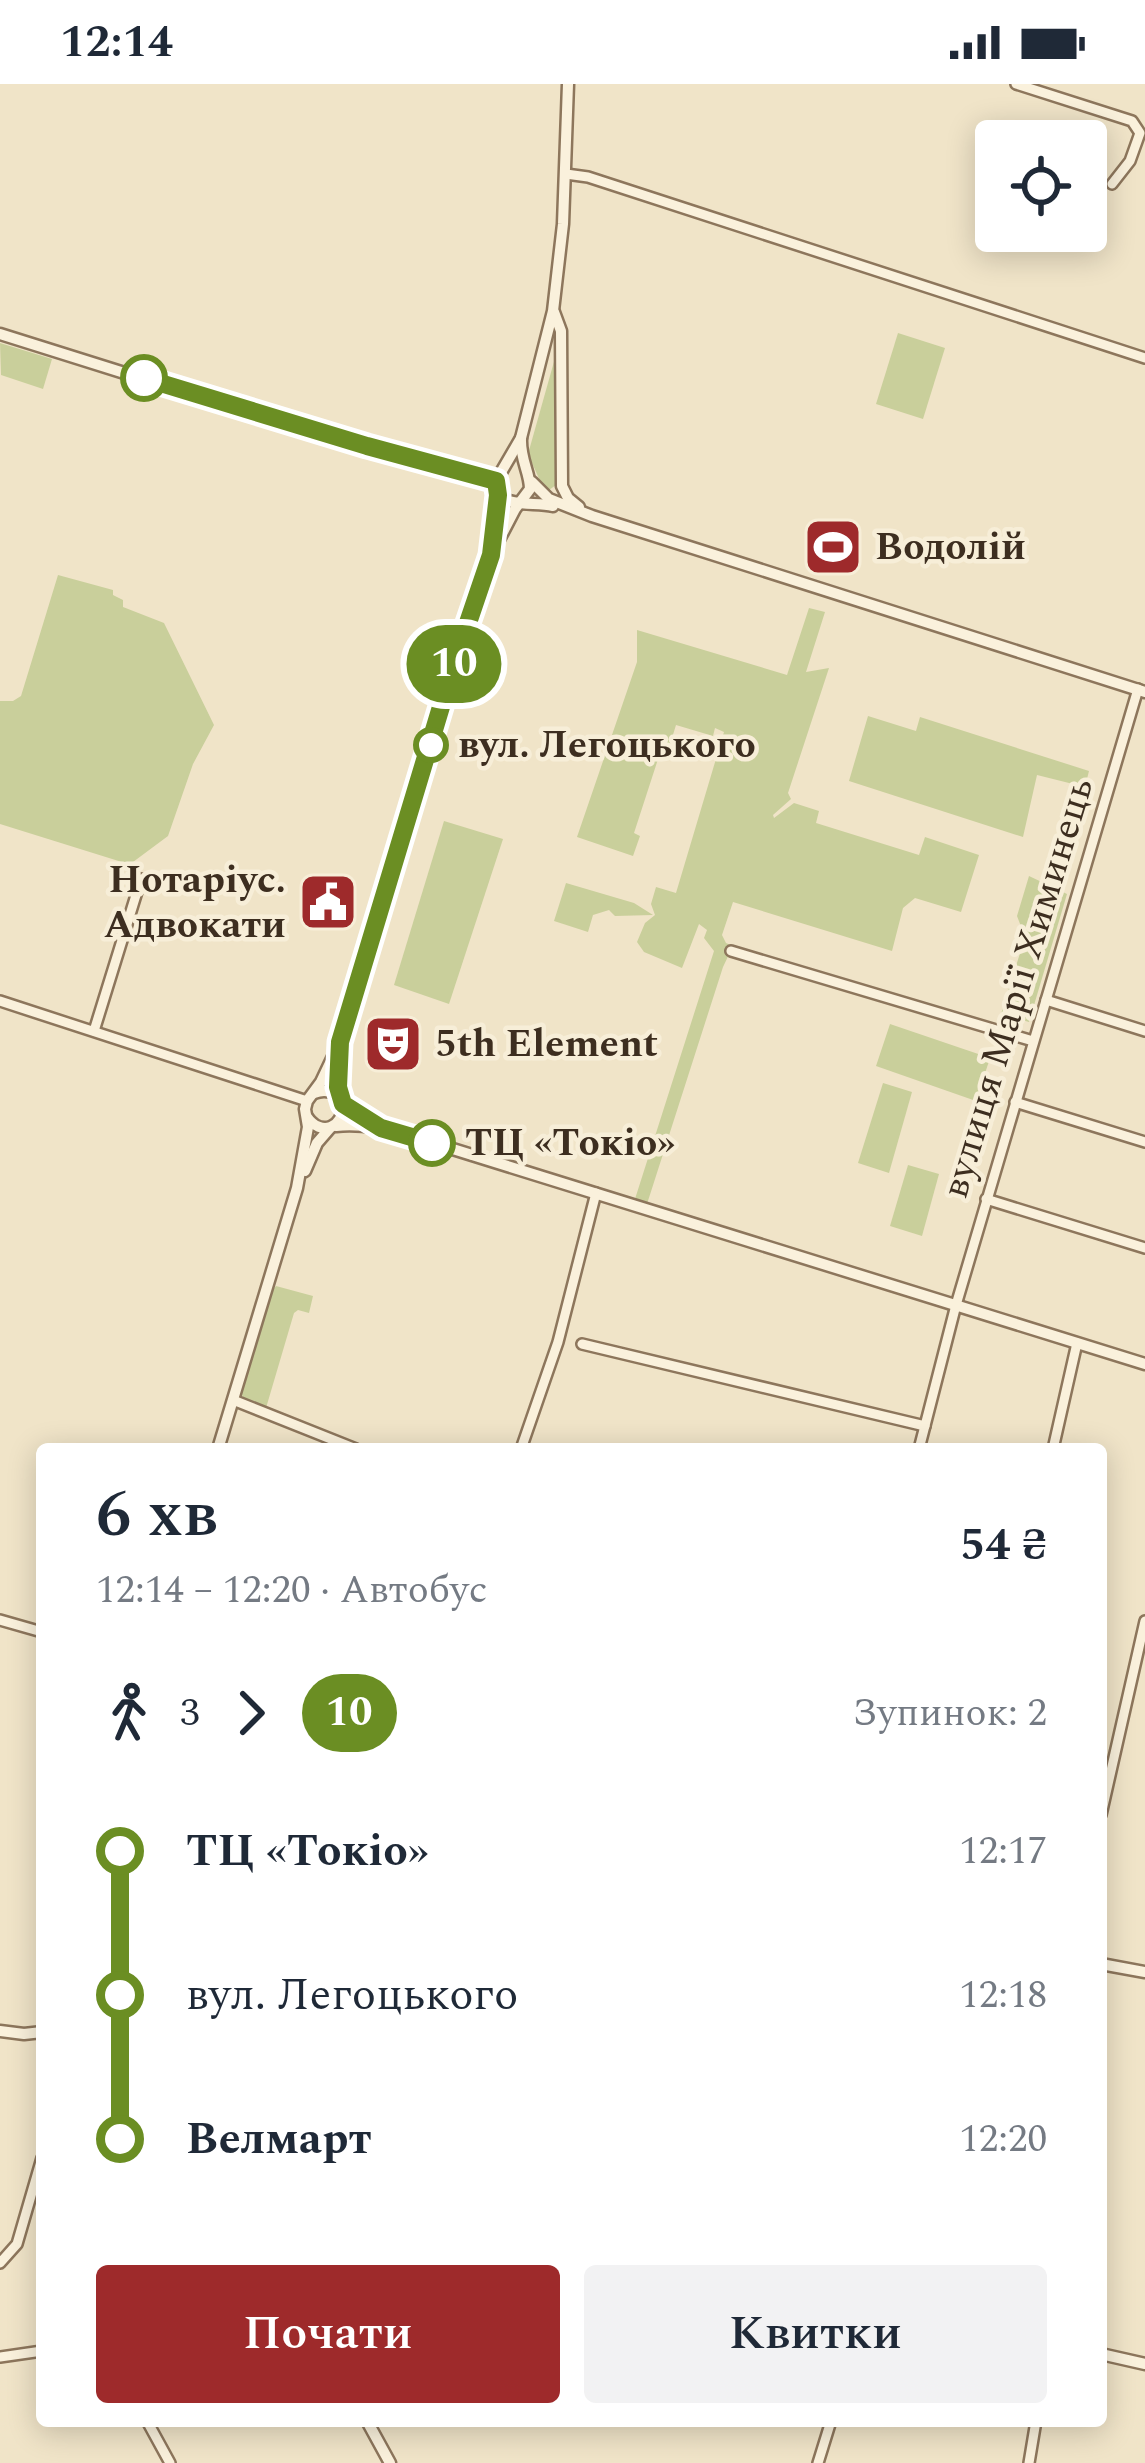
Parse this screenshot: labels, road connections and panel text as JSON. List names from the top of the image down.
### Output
{
  "streets": {
    "street": ["вулиця Марії Химинець"]
  },
  "places": {
    "sports": ["Водолій"],
    "other": ["вул. Легоцького", "ТЦ «Токіо»"],
    "public building": ["Нотаріус. Адвокати"],
    "theatre": ["5th Element"]
  },
  "lines": ["bus line 10"],
  "page": {
    "status": "12:14",
    "on_map": "10",
    "heading": ["6 хв", "12:14 – 12:20 · Автобус", "54 ₴"],
    "legs": ["3", "10", "Зупинок: 2"],
    "list": [
      {
        "name": "ТЦ «Токіо»",
        "value": "12:17"
      },
      {
        "name": "вул. Легоцького",
        "value": "12:18"
      },
      {
        "name": "Велмарт",
        "value": "12:20"
      }
    ],
    "buttons": ["Почати", "Квитки"]
  }
}
